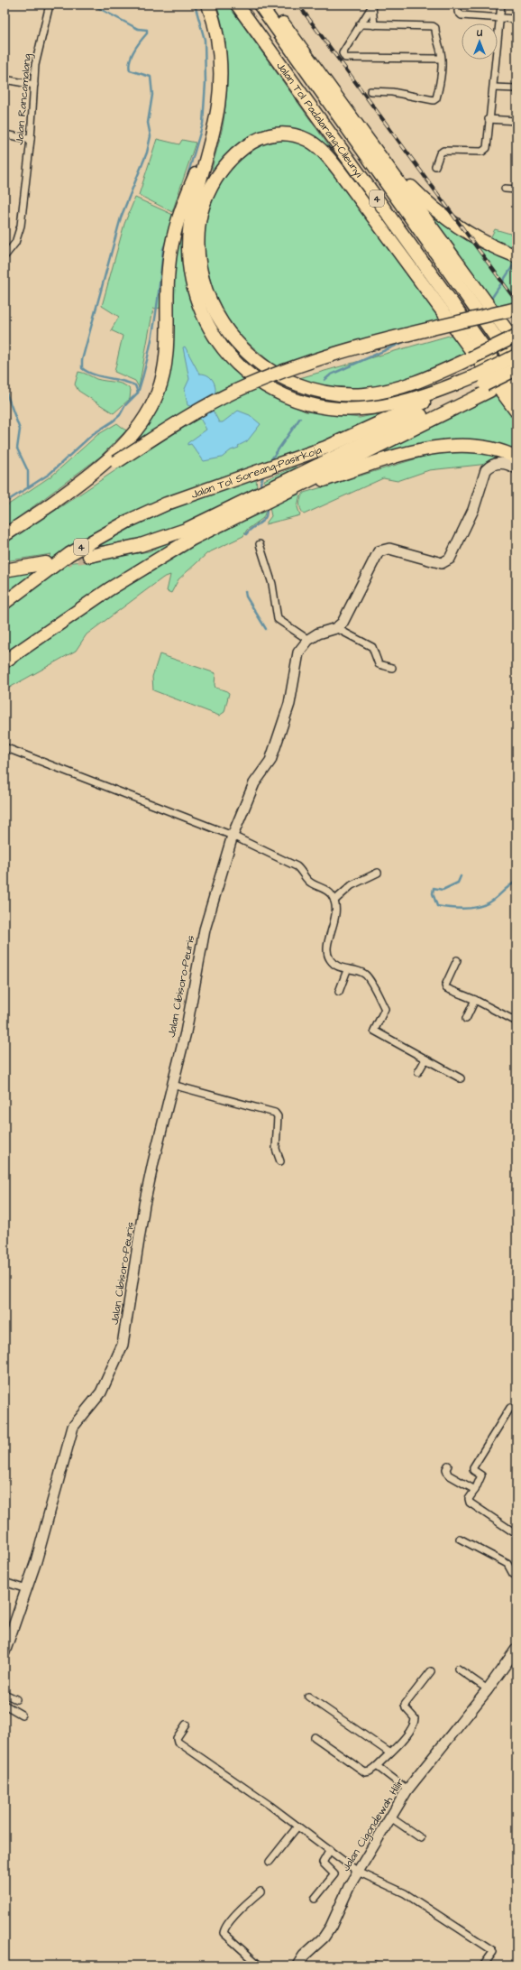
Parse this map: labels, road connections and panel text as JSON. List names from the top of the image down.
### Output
{
  "streets": {
    "highway": ["Jalan Tol Padalarang–Cileunyi", "4", "Jalan Tol Soreang–Pasirkoja"],
    "street": ["Jalan Rancamalang", "Jalan Cibisoro-Peuris", "Jalan Cigondewah Hilir"]
  },
  "north": "top"
}
